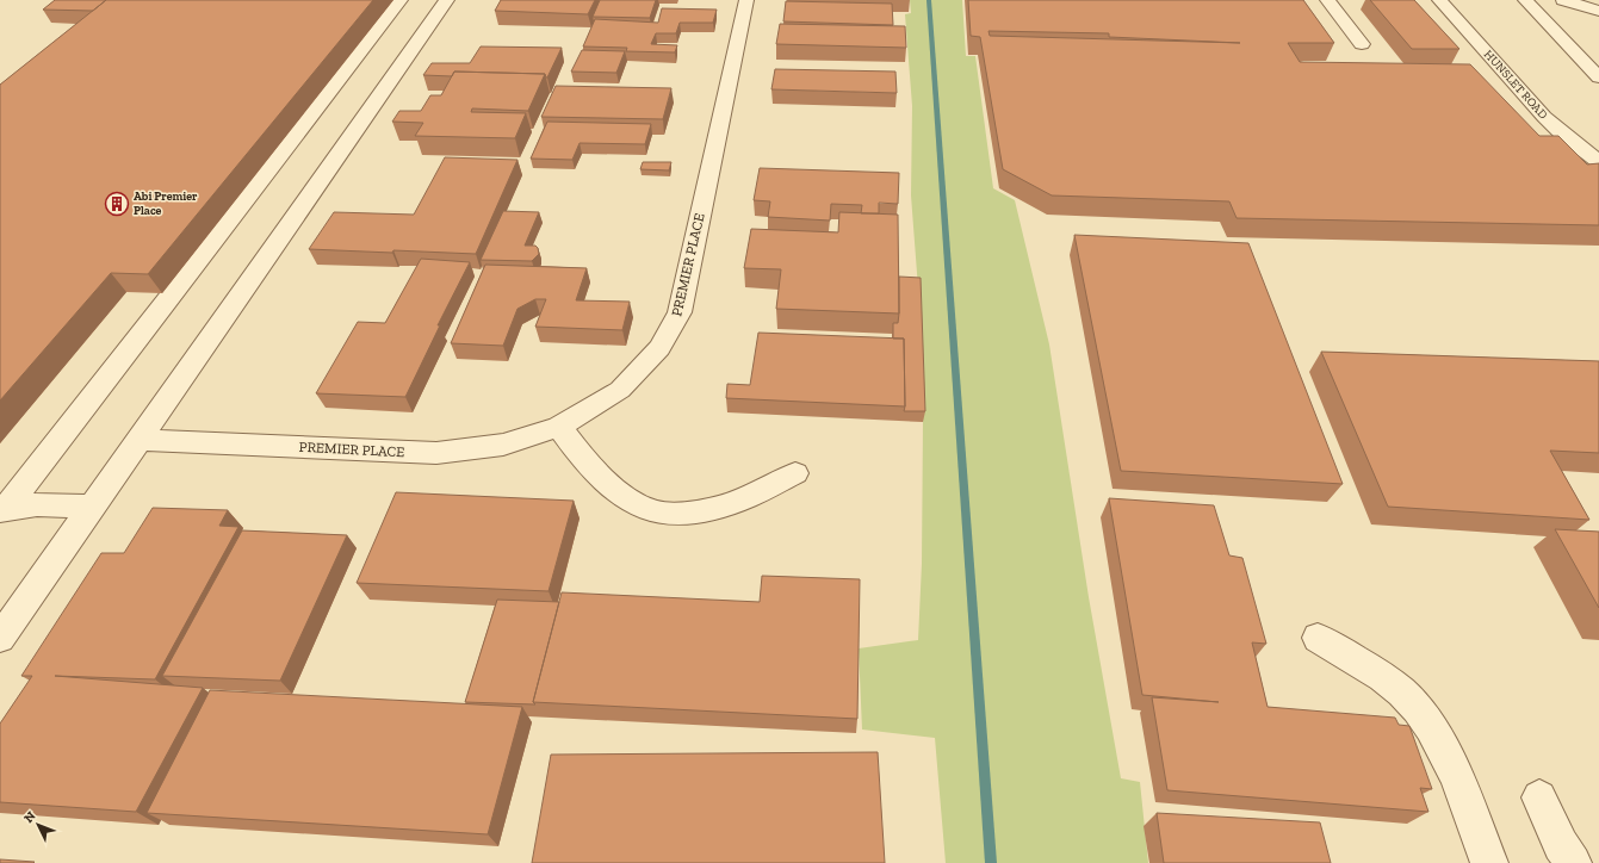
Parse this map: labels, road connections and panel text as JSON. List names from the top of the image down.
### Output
{
  "streets": {
    "street": ["HUNSLET ROAD", "PREMIER PLACE"]
  },
  "places": {
    "building": ["Abi Premier Place"]
  },
  "north": "top left"
}
